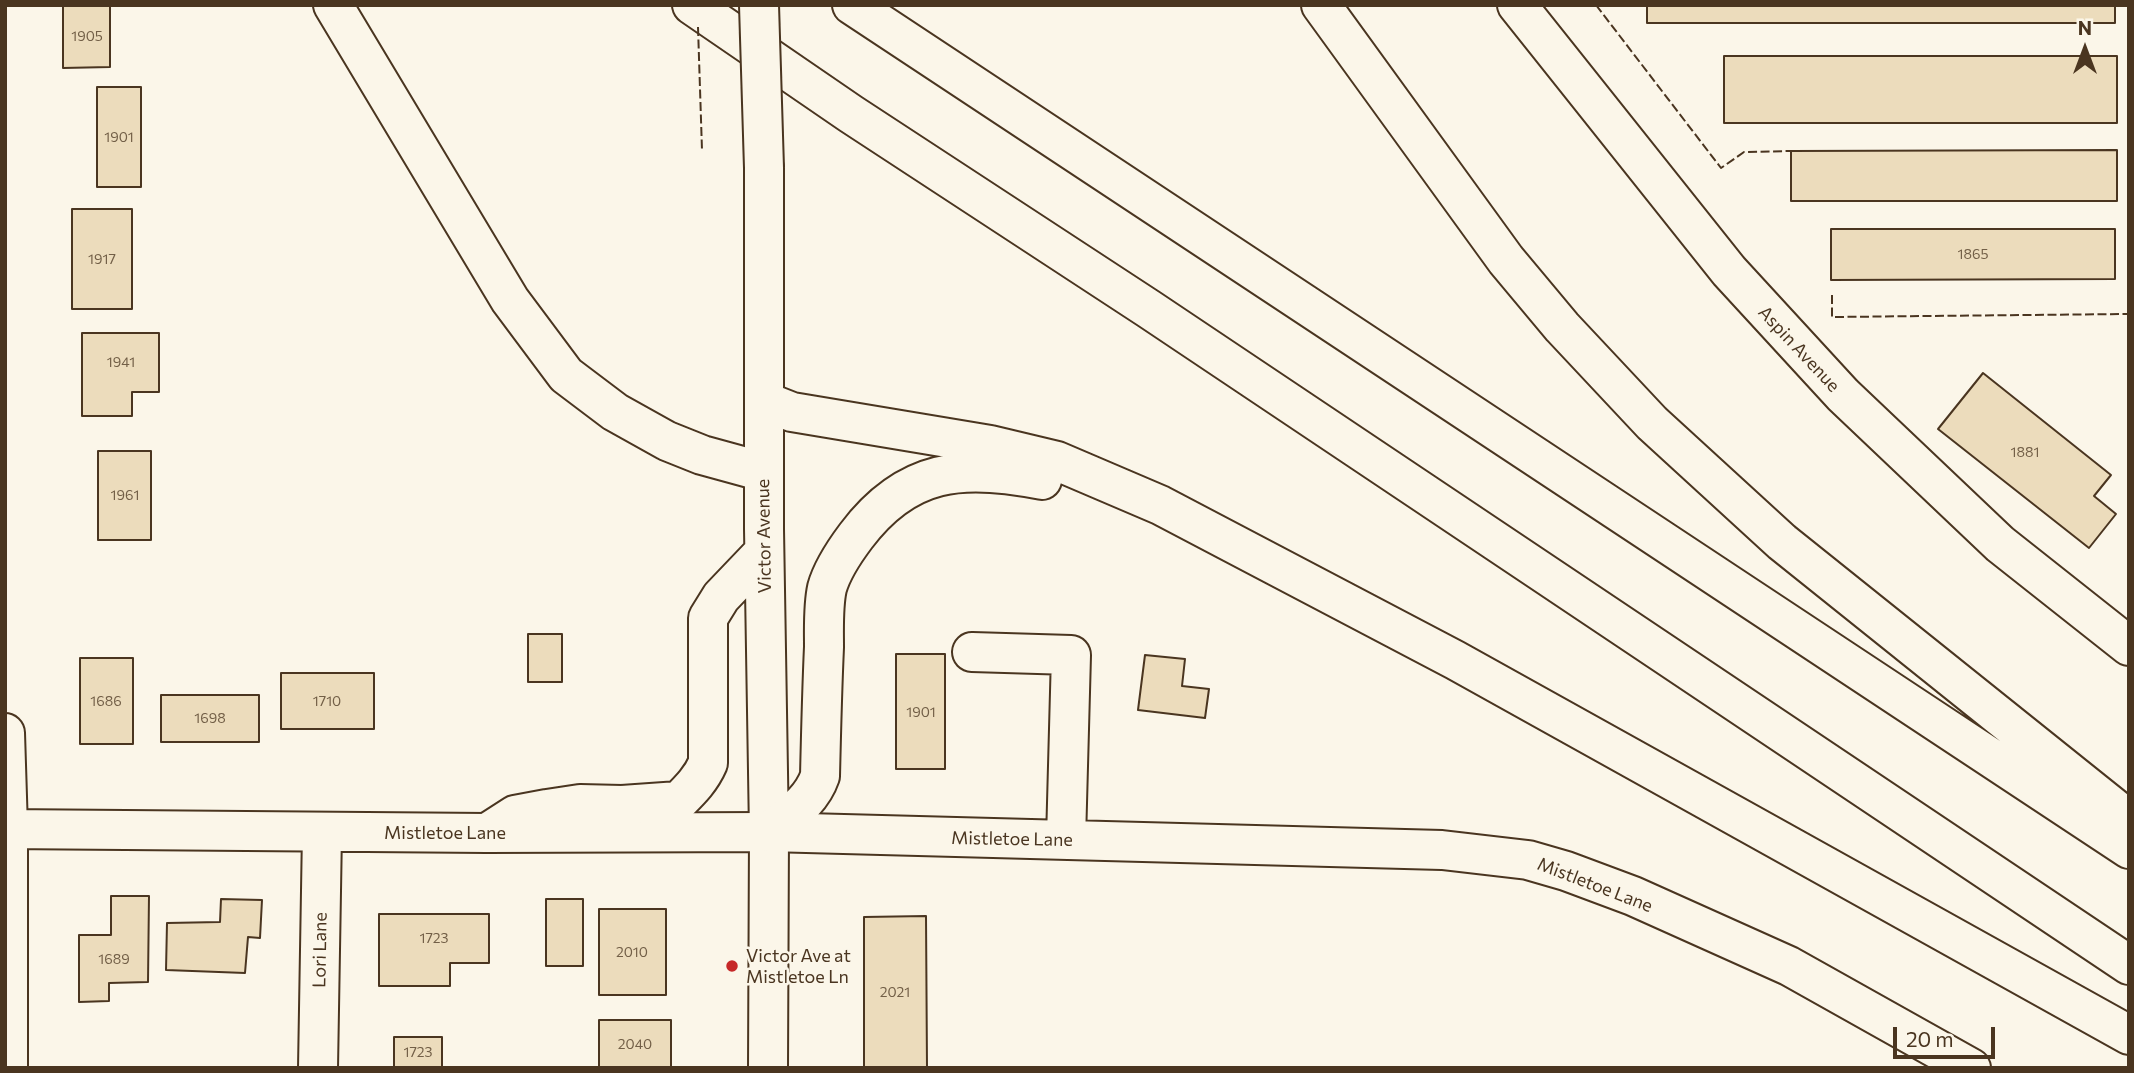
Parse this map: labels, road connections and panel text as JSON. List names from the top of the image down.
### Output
{
  "streets": {
    "main road": [
      "Aspin Avenue",
      "Victor Avenue",
      "Mistletoe Lane",
      "Lori Lane"
    ]
  },
  "crossings": [
    ["Victor Avenue", "Mistletoe Lane"],
    ["Mistletoe Lane", "Lori Lane"]
  ],
  "places": ["Victor Ave at Mistletoe Ln"],
  "house_numbers": [
    "1905",
    "1901",
    "1865",
    "1917",
    "1941",
    "1881",
    "1961",
    "1686",
    "1710",
    "1901",
    "1698",
    "1723",
    "2010",
    "1689",
    "2021",
    "2040",
    "1723"
  ],
  "scale_bar": "20 m",
  "north": "top"
}
